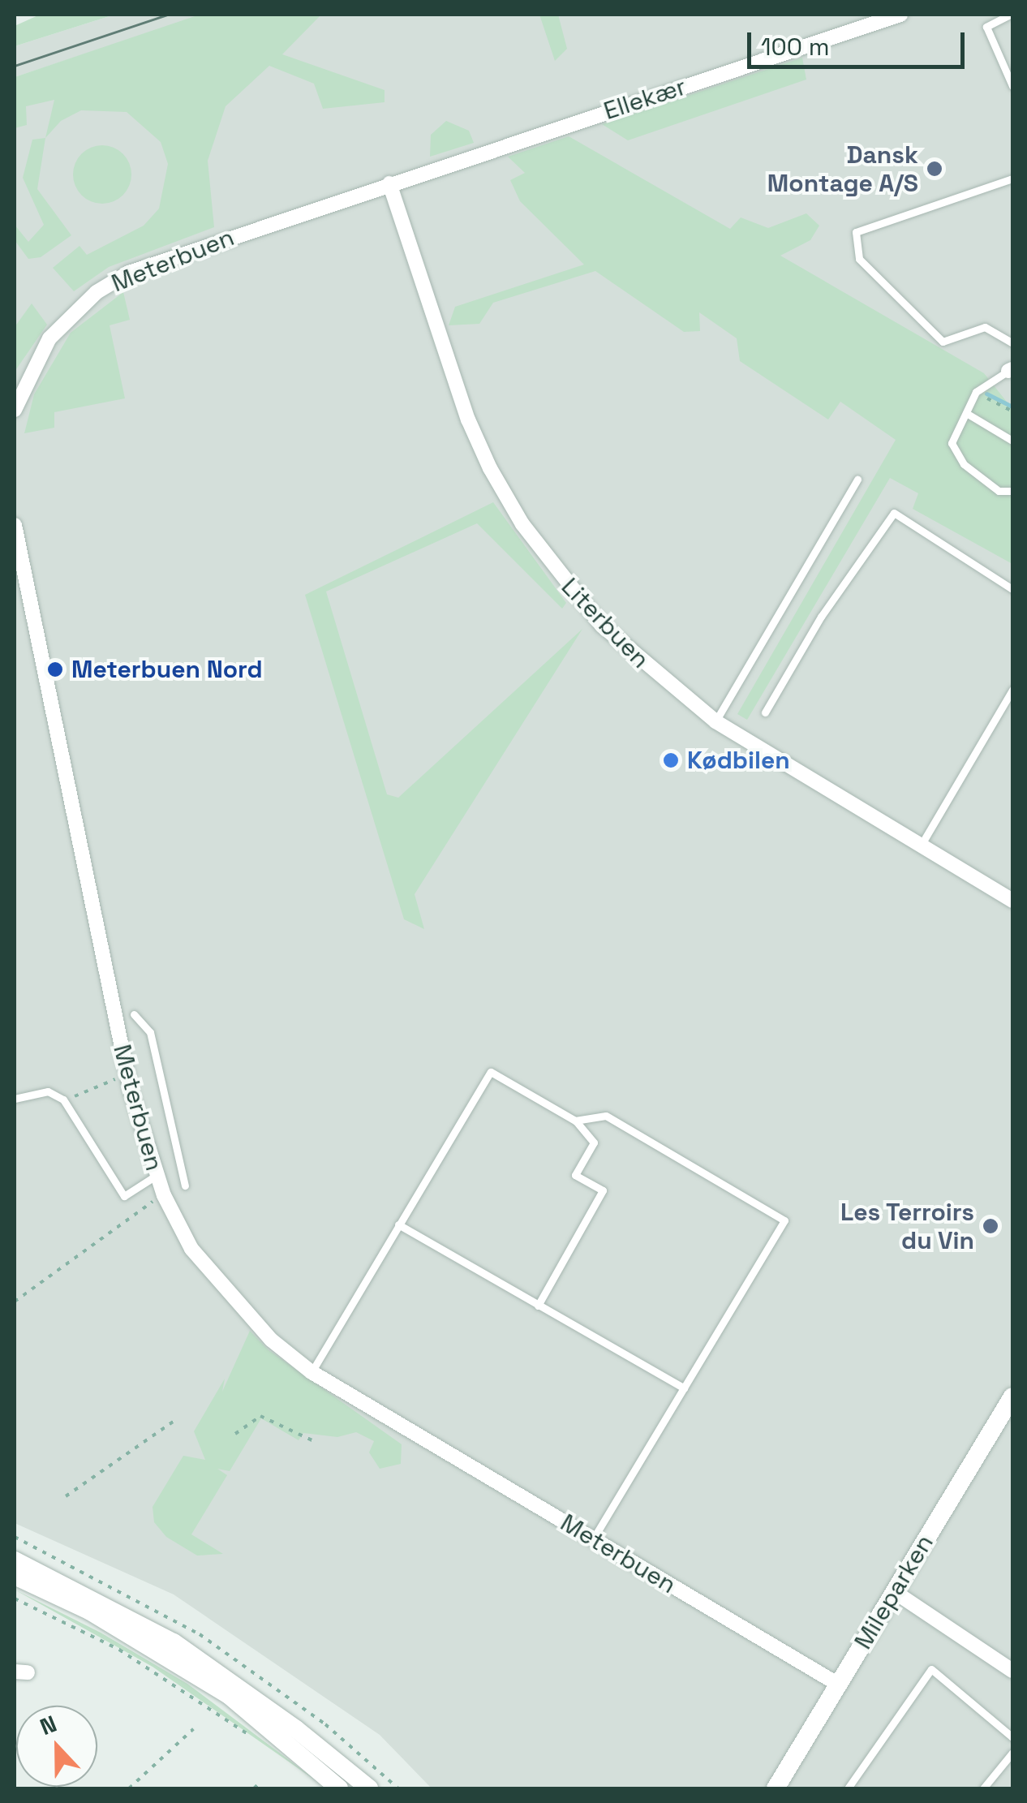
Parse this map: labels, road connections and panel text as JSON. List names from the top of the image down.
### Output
{
  "streets": {
    "street": [
      "Ellekær",
      "Meterbuen",
      "Literbuen",
      "Mileparken"
    ]
  },
  "crossings": [
    ["Ellekær", "Meterbuen"],
    ["Ellekær", "Literbuen"],
    ["Meterbuen", "Literbuen"],
    ["Meterbuen", "Mileparken"]
  ],
  "places": [
    "Dansk Montage A/S",
    "Meterbuen Nord",
    "Kødbilen",
    "Les Terroirs du Vin"
  ],
  "scale_bar": "100 m",
  "north": "top"
}
